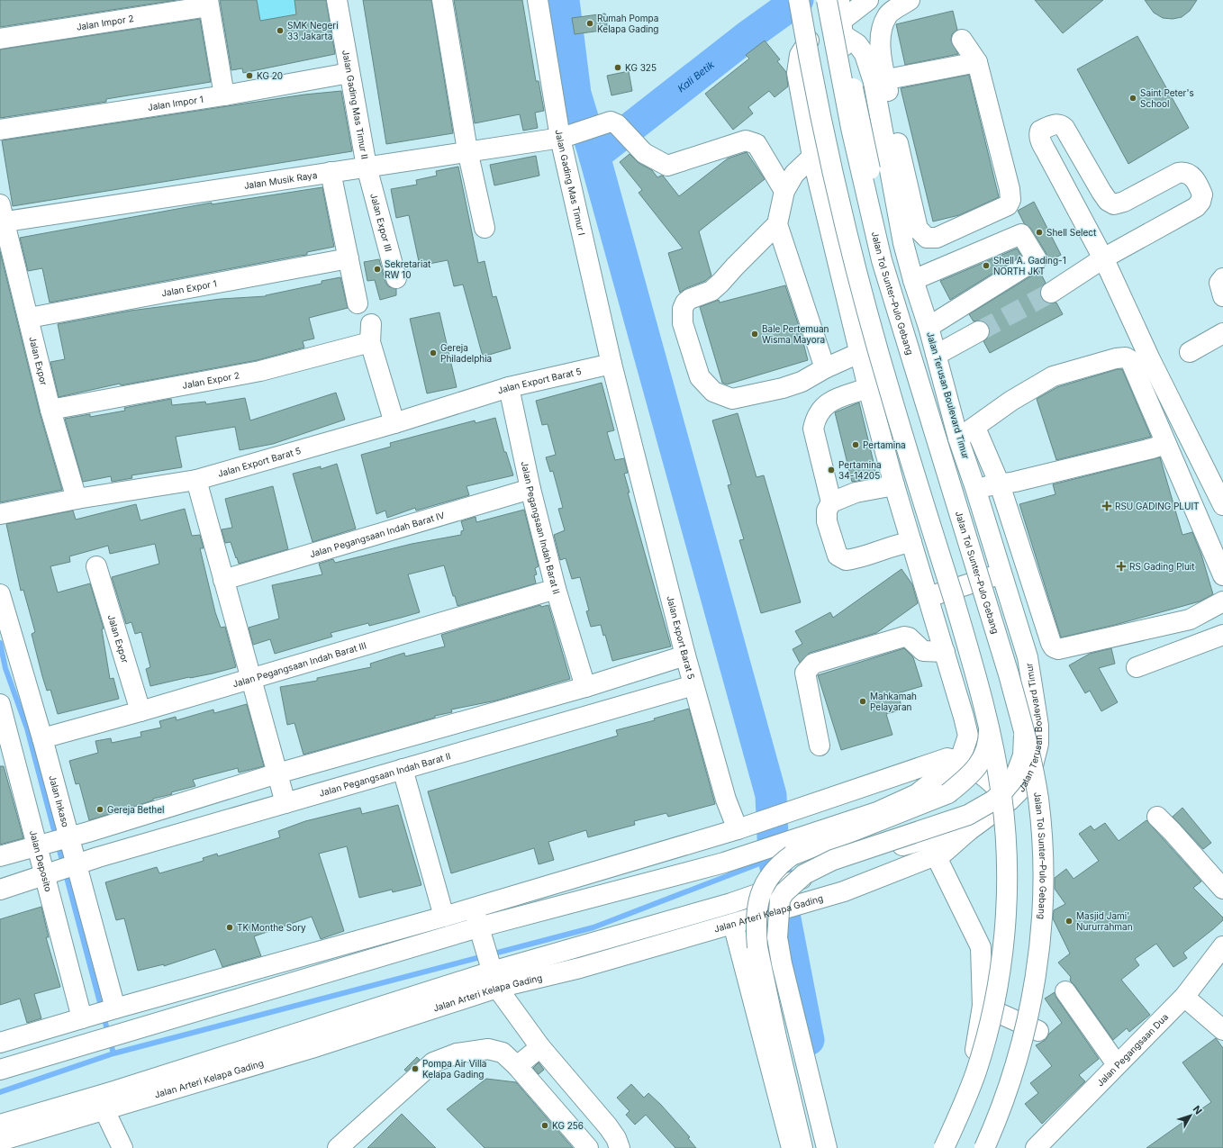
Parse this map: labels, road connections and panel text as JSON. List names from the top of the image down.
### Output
{
  "streets": {
    "main road": [
      "Jalan Impor 2",
      "Jalan Impor 1",
      "Jalan Gading Mas Timur II",
      "Jalan Musik Raya",
      "Jalan Gading Mas Timur I",
      "Jalan Expor III",
      "Jalan Expor 1",
      "Jalan Tol Sunter–Pulo Gebang",
      "Jalan Expor",
      "Jalan Expor 2",
      "Jalan Export Barat 5",
      "Jalan Terusan Boulevard Timur",
      "Jalan Pegangsaan Indah Barat II",
      "Jalan Pegangsaan Indah Barat IV",
      "Jalan Pegangsaan Indah Barat III",
      "Jalan Inkaso",
      "Jalan Deposito",
      "Jalan Arteri Kelapa Gading",
      "Jalan Pegangsaan Dua"
    ]
  },
  "crossings": [
    ["Jalan Impor 1", "Jalan Gading Mas Timur II"],
    ["Jalan Gading Mas Timur II", "Jalan Musik Raya"],
    ["Jalan Gading Mas Timur II", "Jalan Expor III"],
    ["Jalan Musik Raya", "Jalan Gading Mas Timur I"],
    ["Jalan Musik Raya", "Jalan Expor III"],
    ["Jalan Musik Raya", "Jalan Expor"],
    ["Jalan Gading Mas Timur I", "Jalan Export Barat 5"],
    ["Jalan Expor 1", "Jalan Expor"],
    ["Jalan Expor", "Jalan Expor 2"],
    ["Jalan Expor", "Jalan Export Barat 5"],
    ["Jalan Expor", "Jalan Pegangsaan Indah Barat III"],
    ["Jalan Expor 2", "Jalan Export Barat 5"],
    ["Jalan Export Barat 5", "Jalan Pegangsaan Indah Barat II"],
    ["Jalan Terusan Boulevard Timur", "Jalan Arteri Kelapa Gading"],
    ["Jalan Pegangsaan Indah Barat II", "Jalan Pegangsaan Indah Barat IV"],
    ["Jalan Pegangsaan Indah Barat II", "Jalan Pegangsaan Indah Barat III"],
    ["Jalan Pegangsaan Indah Barat II", "Jalan Inkaso"],
    ["Jalan Pegangsaan Indah Barat II", "Jalan Deposito"],
    ["Jalan Pegangsaan Indah Barat III", "Jalan Inkaso"],
    ["Jalan Inkaso", "Jalan Deposito"]
  ],
  "water": ["Kali Betik"],
  "places": {
    "other": [
      "Rumah Pompa Kelapa Gading",
      "SMK Negeri 33 Jakarta",
      "KG 325",
      "KG 20",
      "Saint Peter's School",
      "Shell Select",
      "Shell A. Gading-1 NORTH JKT",
      "Sekretariat RW 10",
      "Bale Pertemuan Wisma Mayora",
      "Gereja Philadelphia",
      "Pertamina",
      "Pertamina 34-14205",
      "Mahkamah Pelayaran",
      "Gereja Bethel",
      "Masjid Jami' Nururrahman",
      "TK Monthe Sory",
      "Pompa Air Villa Kelapa Gading",
      "KG 256"
    ],
    "health": ["RSU GADING PLUIT", "RS Gading Pluit"]
  },
  "north": "top right"
}
